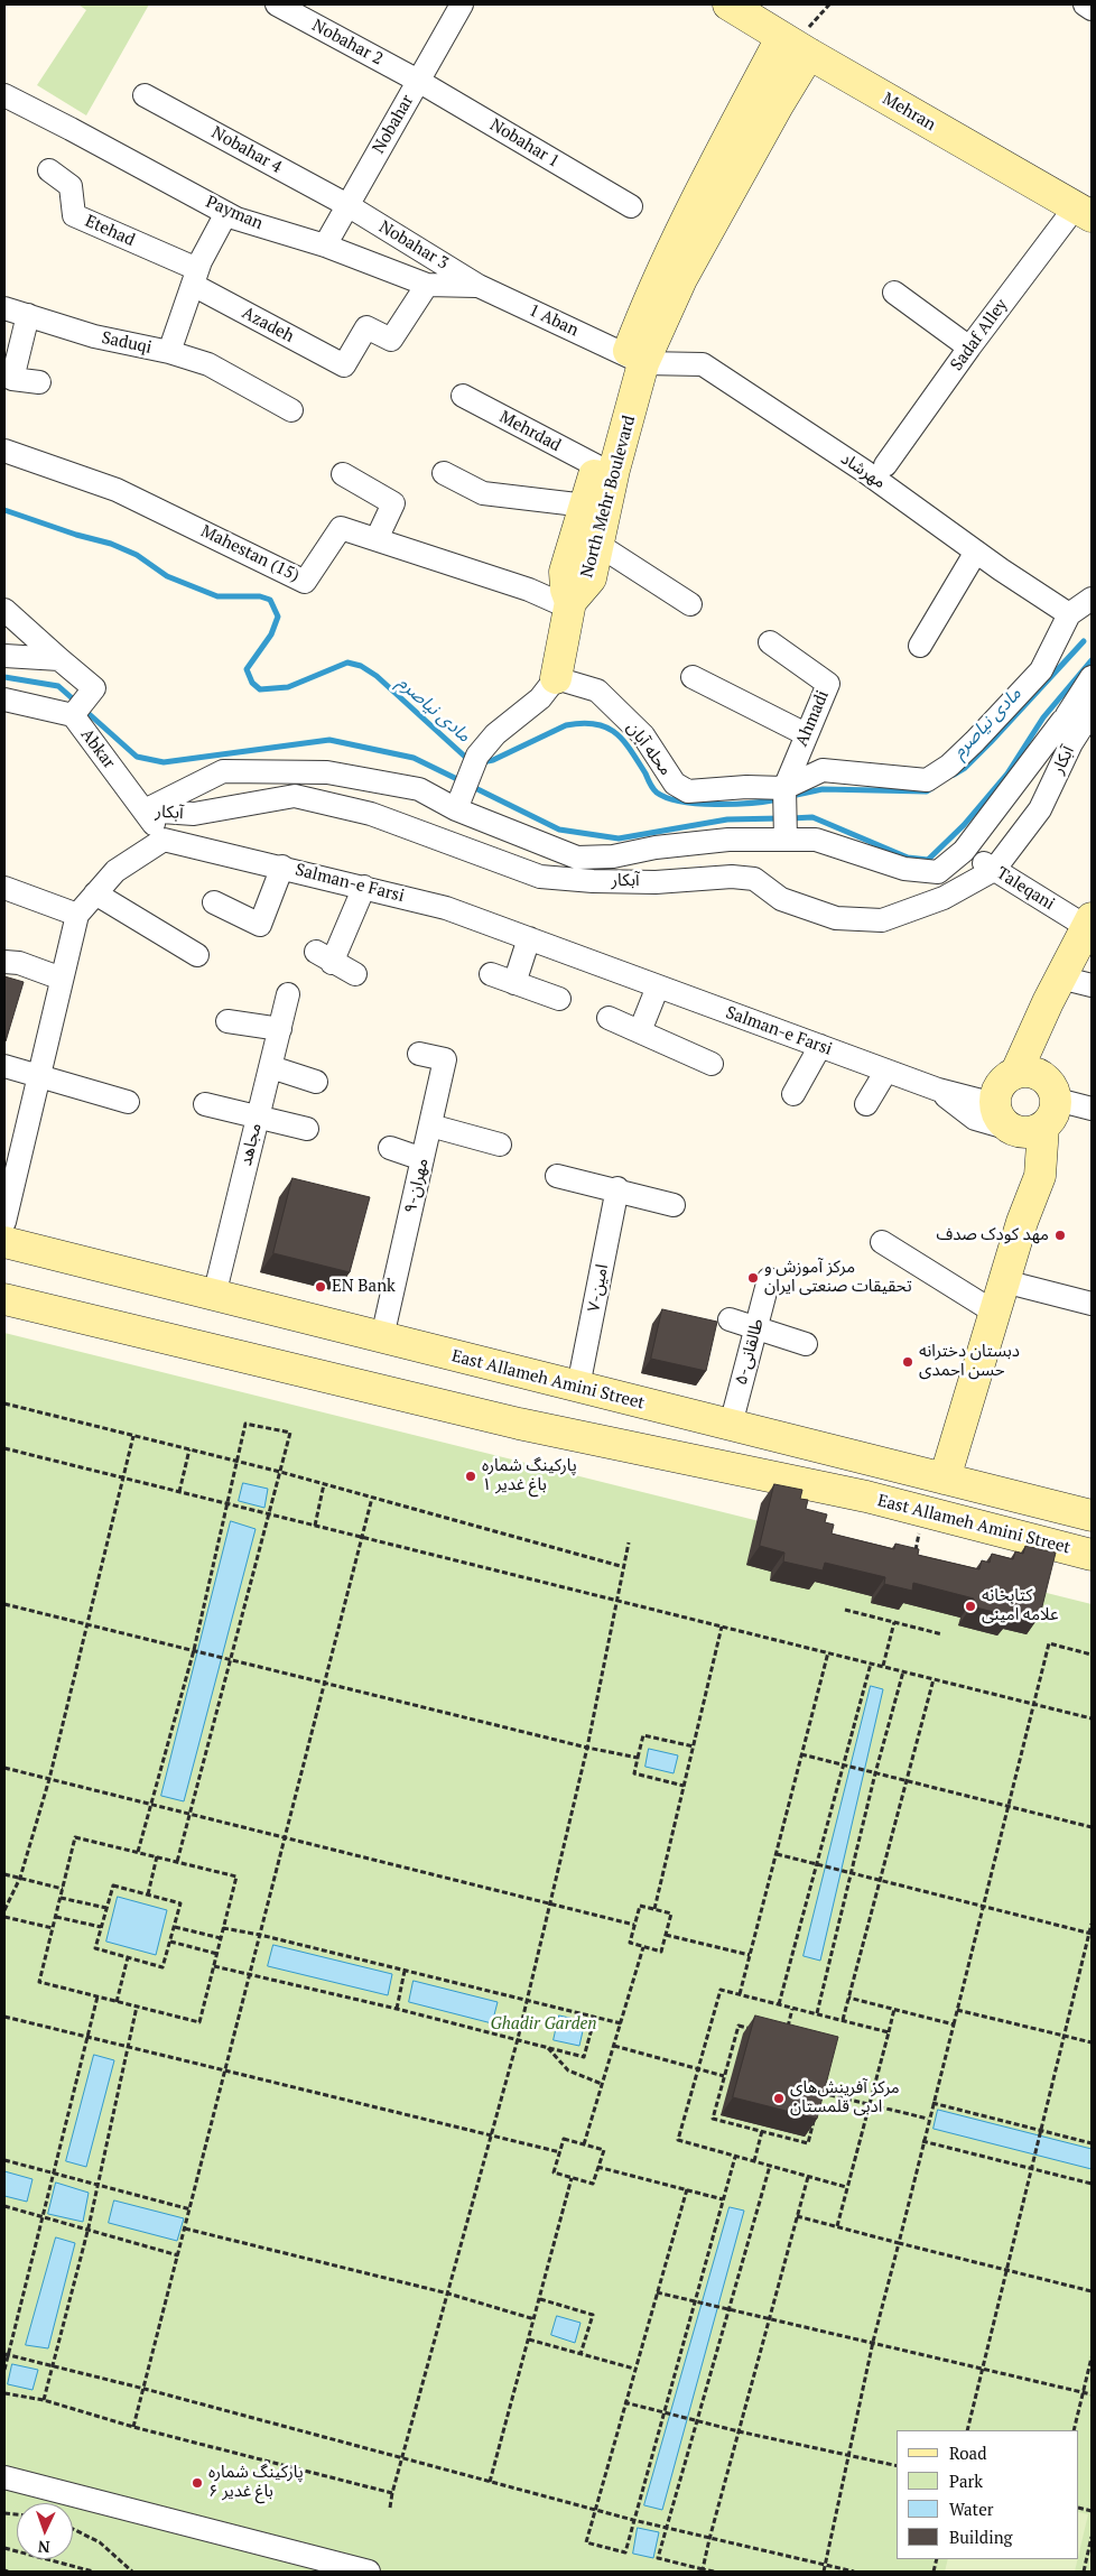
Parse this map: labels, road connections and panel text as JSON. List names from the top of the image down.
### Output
{
  "streets": {
    "main road": ["Mehran", "North Mehr Boulevard", "East Allameh Amini Street"],
    "street": [
      "Nobahar 2",
      "Nobahar",
      "Nobahar 1",
      "Nobahar 4",
      "Payman",
      "Etehad",
      "Nobahar 3",
      "1 Aban",
      "Azadeh",
      "Sadaf Alley",
      "Saduqi",
      "Mehrdad",
      "مهرشاد",
      "Mahestan (15)",
      "Ahmadi",
      "Abkar",
      "محله آبان",
      "آبکار",
      "Salman-e Farsi",
      "Taleqani",
      "مجاهد",
      "۹-مهران",
      "۷-امین",
      "۵-طالقانی"
    ]
  },
  "crossings": [
    ["Nobahar 2", "Nobahar"],
    ["Nobahar 2", "Nobahar 1"],
    ["Mehran", "Sadaf Alley"],
    ["Mehran", "North Mehr Boulevard"],
    ["Nobahar", "Nobahar 1"],
    ["Nobahar", "Nobahar 4"],
    ["Nobahar", "Payman"],
    ["Nobahar", "Nobahar 3"],
    ["Nobahar 4", "Nobahar 3"],
    ["Payman", "Nobahar 3"],
    ["Payman", "1 Aban"],
    ["Payman", "Azadeh"],
    ["Payman", "Saduqi"],
    ["Etehad", "Azadeh"],
    ["Etehad", "Saduqi"],
    ["Nobahar 3", "1 Aban"],
    ["1 Aban", "مهرشاد"],
    ["1 Aban", "North Mehr Boulevard"],
    ["Azadeh", "Saduqi"],
    ["Mehrdad", "North Mehr Boulevard"],
    ["مهرشاد", "North Mehr Boulevard"],
    ["North Mehr Boulevard", "Mahestan (15)"],
    ["Ahmadi", "محله آبان"],
    ["Abkar", "آبکار"],
    ["Abkar", "Salman-e Farsi"],
    ["آبکار", "Taleqani"],
    ["مجاهد", "East Allameh Amini Street"],
    ["۹-مهران", "East Allameh Amini Street"],
    ["۷-امین", "East Allameh Amini Street"],
    ["۵-طالقانی", "East Allameh Amini Street"]
  ],
  "water": ["مادی نیاصرم"],
  "parks": ["Ghadir Garden"],
  "places": [
    "مهد کودک صدف",
    "مرکز آموزش و تحقیقات صنعتی ایران",
    "EN Bank",
    "دبستان دخترانه حسن احمدی",
    "پارکینگ شماره ۱ باغ غدیر",
    "کتابخانه علامه امینی",
    "مرکز آفرینش‌های ادبی قلمستان",
    "پارکینگ شماره ۶ باغ غدیر"
  ],
  "legend": [
    "Road",
    "Park",
    "Water",
    "Building"
  ],
  "north": "bottom"
}
